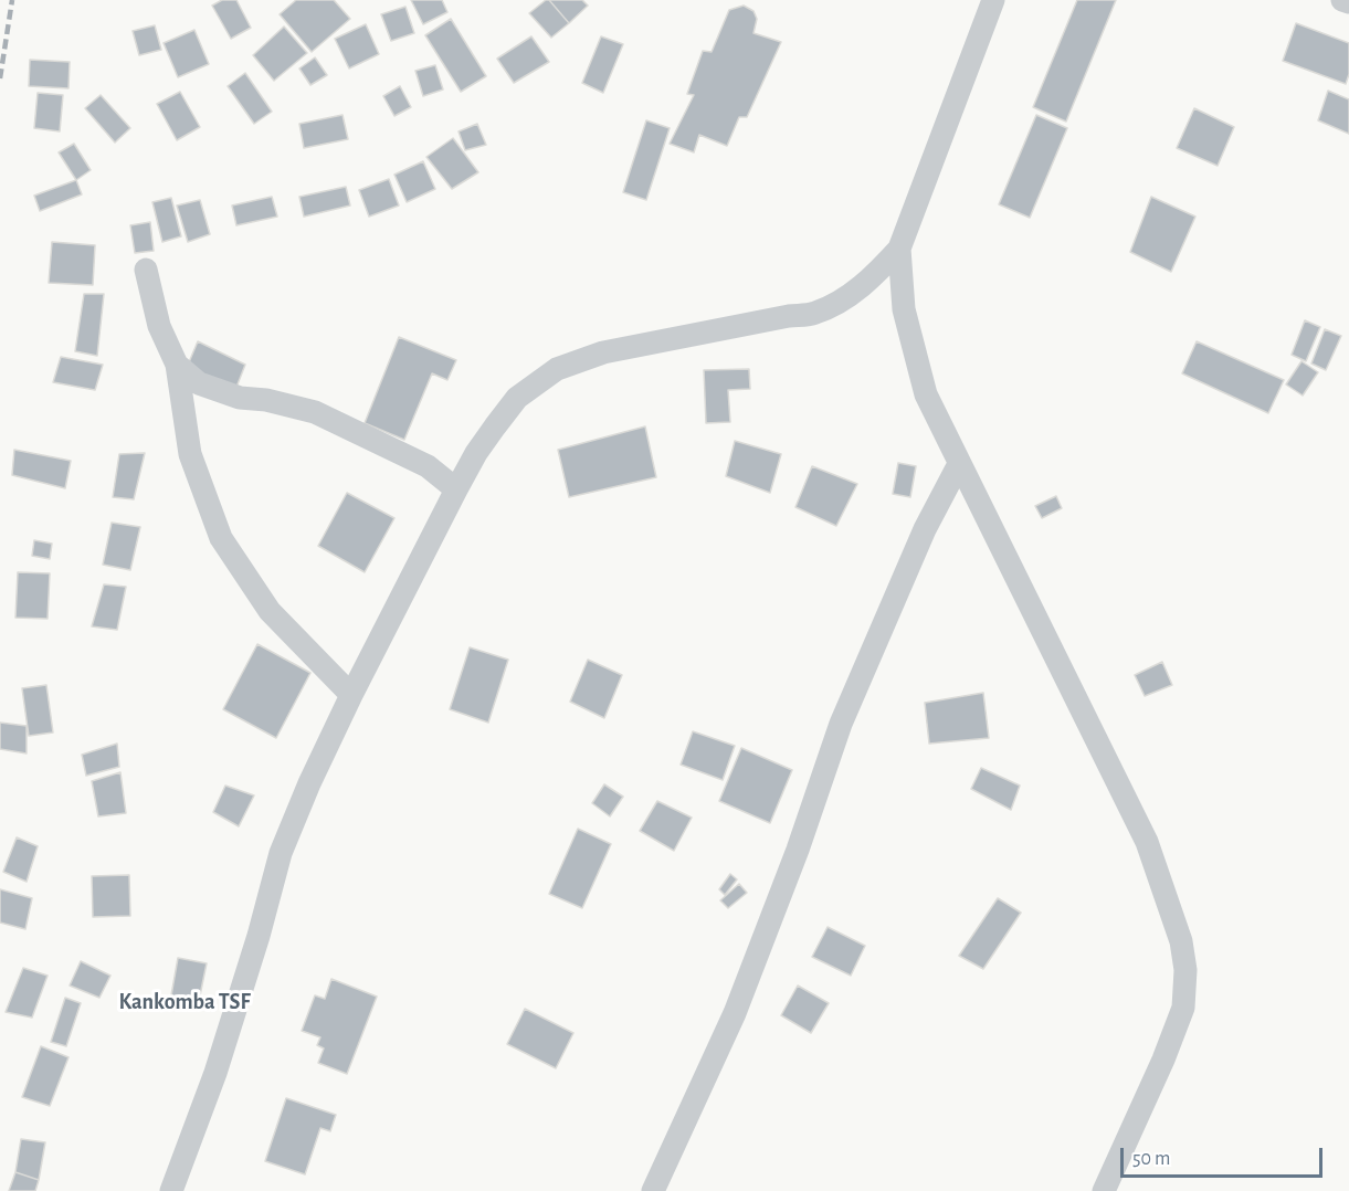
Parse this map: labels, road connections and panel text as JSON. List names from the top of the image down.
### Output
{
  "districts": ["Kankomba TSF"],
  "scale_bar": "50 m"
}
